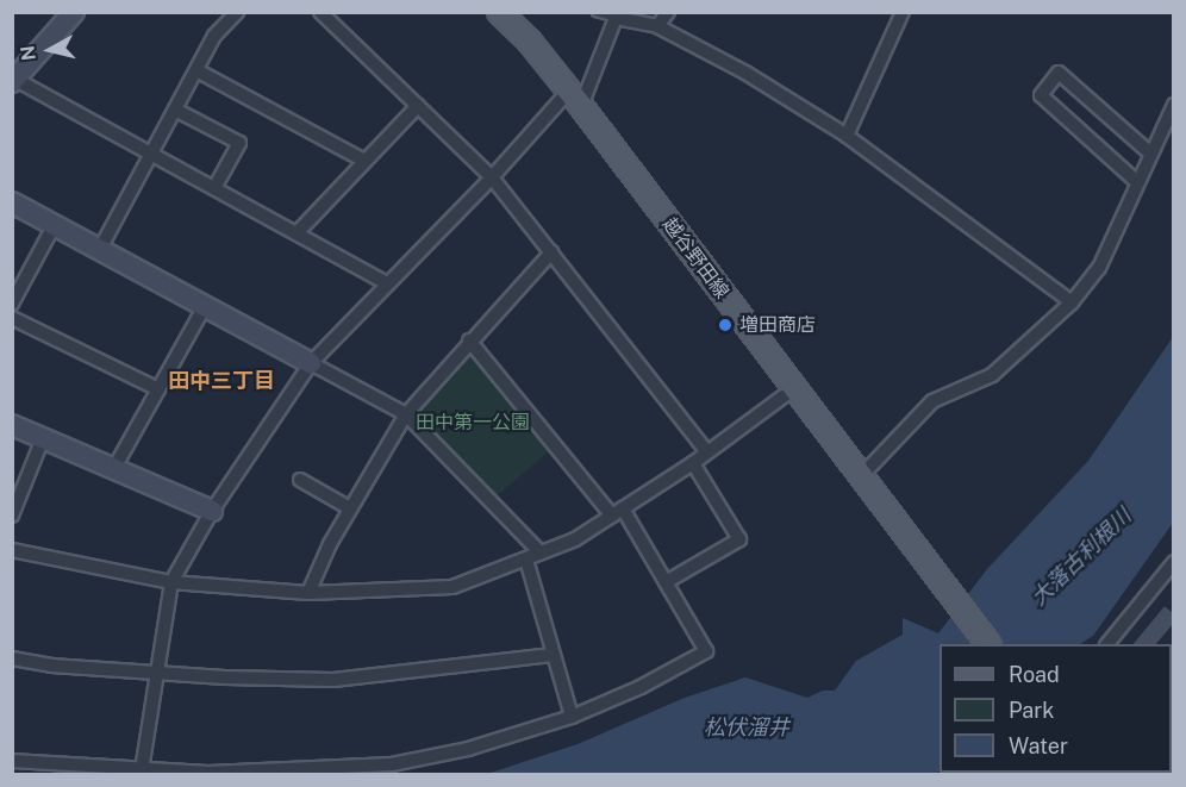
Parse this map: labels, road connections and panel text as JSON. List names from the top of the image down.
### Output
{
  "streets": {
    "main road": ["越谷野田線"]
  },
  "districts": ["田中三丁目"],
  "water": ["大落古利根川", "松伏溜井"],
  "parks": ["田中第一公園"],
  "places": ["増田商店"],
  "legend": ["Road", "Park", "Water"],
  "north": "left"
}
